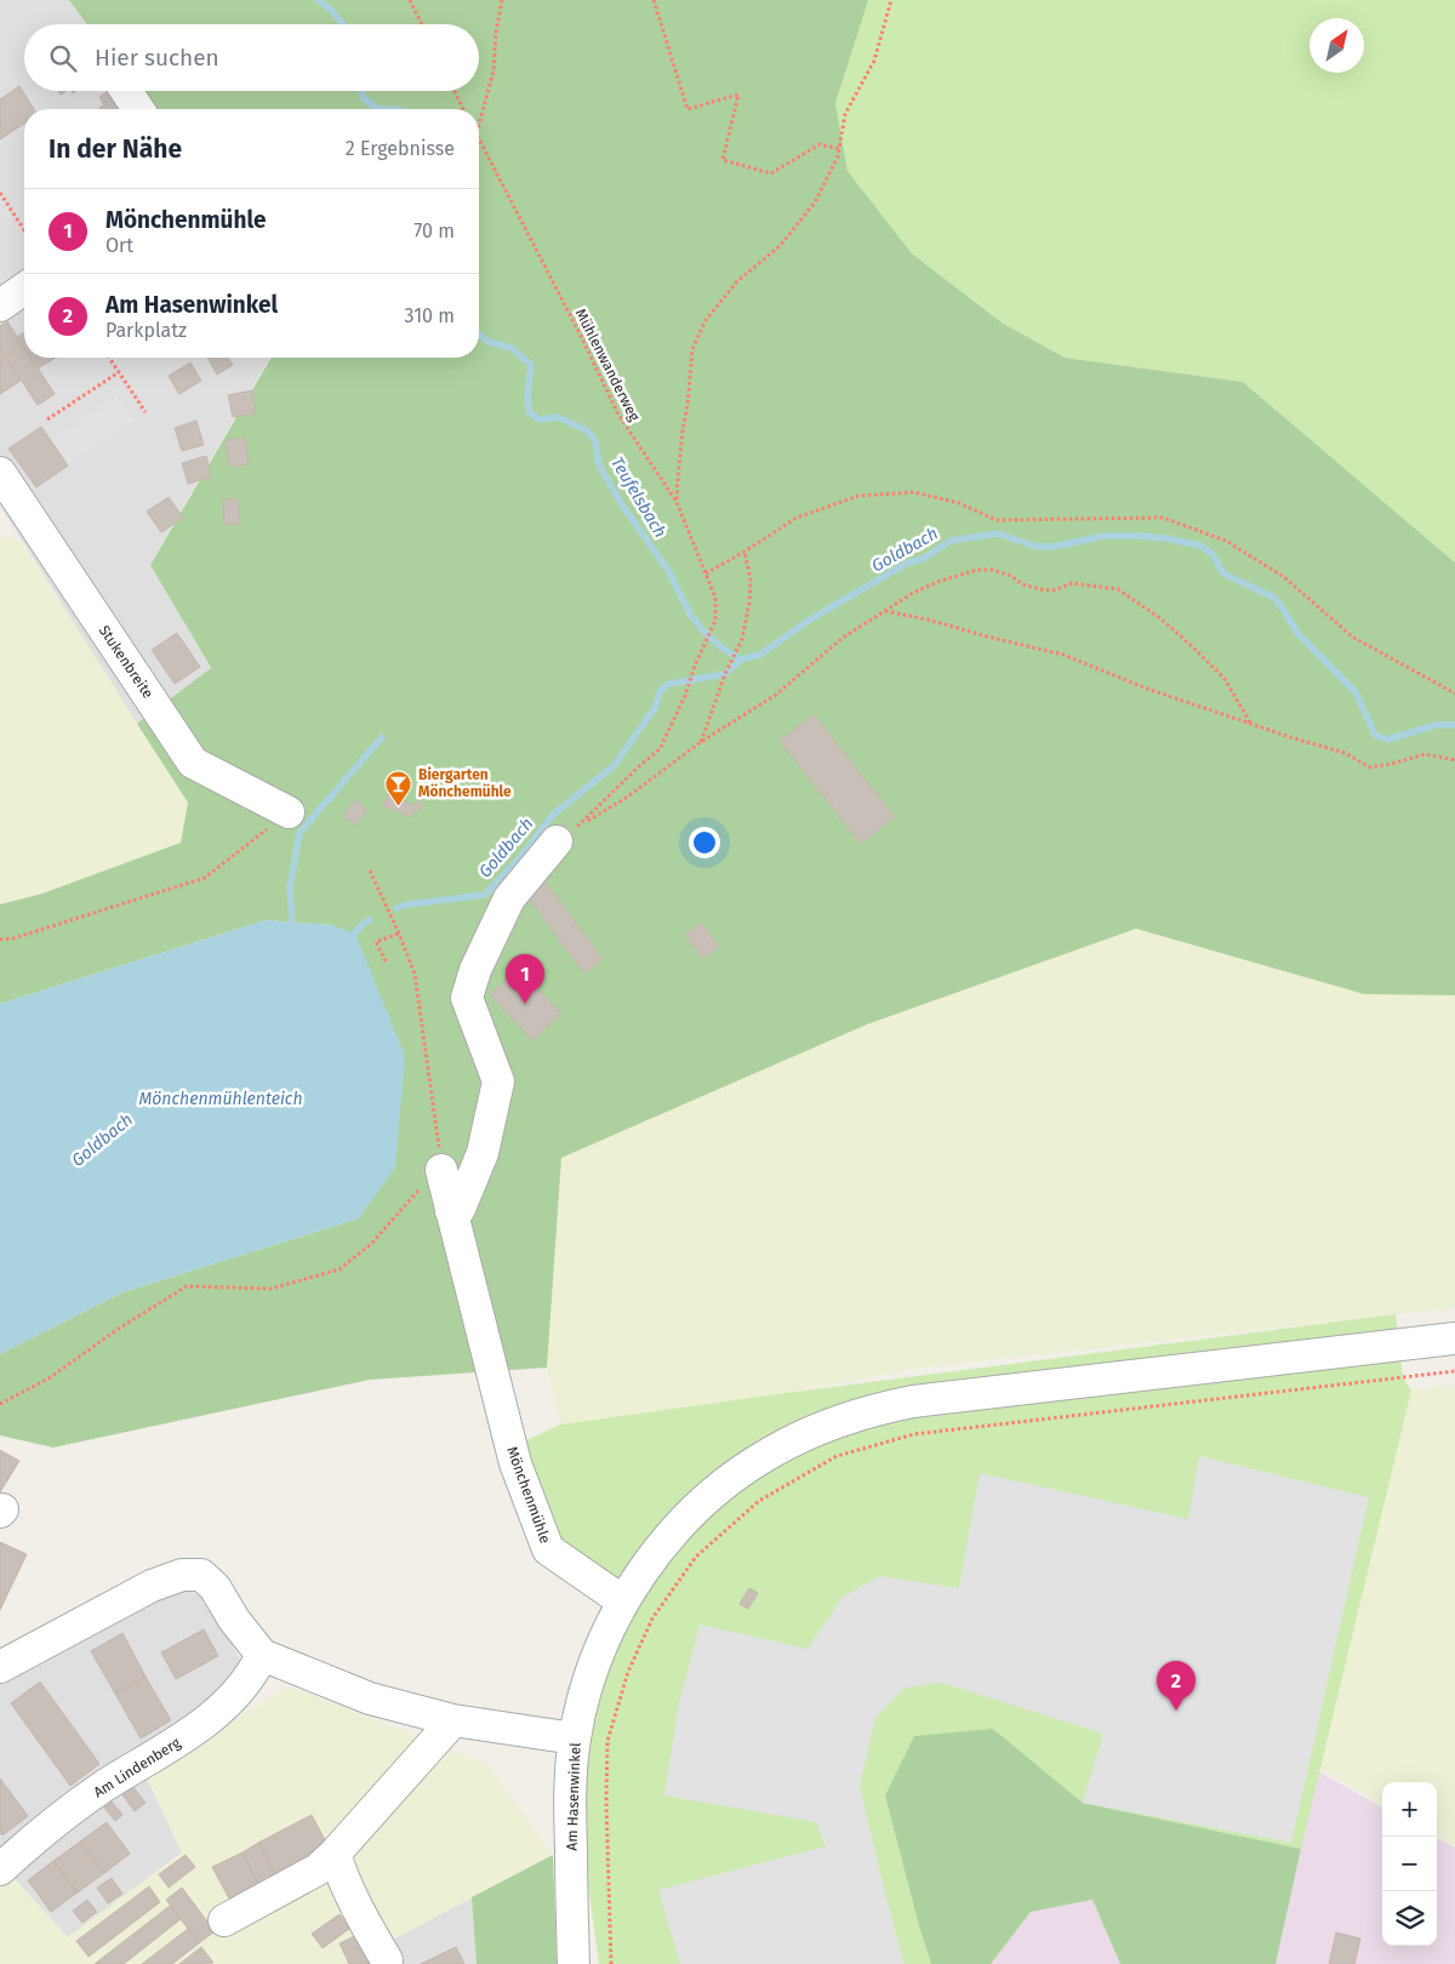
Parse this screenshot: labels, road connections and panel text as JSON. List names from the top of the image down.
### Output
{
  "streets": {
    "street": [
      "Stukenbreite",
      "Mönchenmühle",
      "Am Lindenberg",
      "Am Hasenwinkel"
    ],
    "path": ["Mühlenwanderweg"]
  },
  "crossings": [
    ["Mönchenmühle", "Am Hasenwinkel"]
  ],
  "water": ["Teufelsbach", "Goldbach", "Mönchenmühlenteich"],
  "places": {
    "bar": ["Biergarten Mönchemühle"]
  },
  "north": "top right",
  "page": {
    "search": "Hier suchen",
    "heading": ["In der Nähe", "2 Ergebnisse"],
    "list": [
      {
        "mark": "1",
        "name": "Mönchenmühle",
        "note": "Ort",
        "value": "70 m"
      },
      {
        "mark": "2",
        "name": "Am Hasenwinkel",
        "note": "Parkplatz",
        "value": "310 m"
      }
    ],
    "pins": ["1", "2"],
    "map_buttons": ["+", "−"]
  }
}
